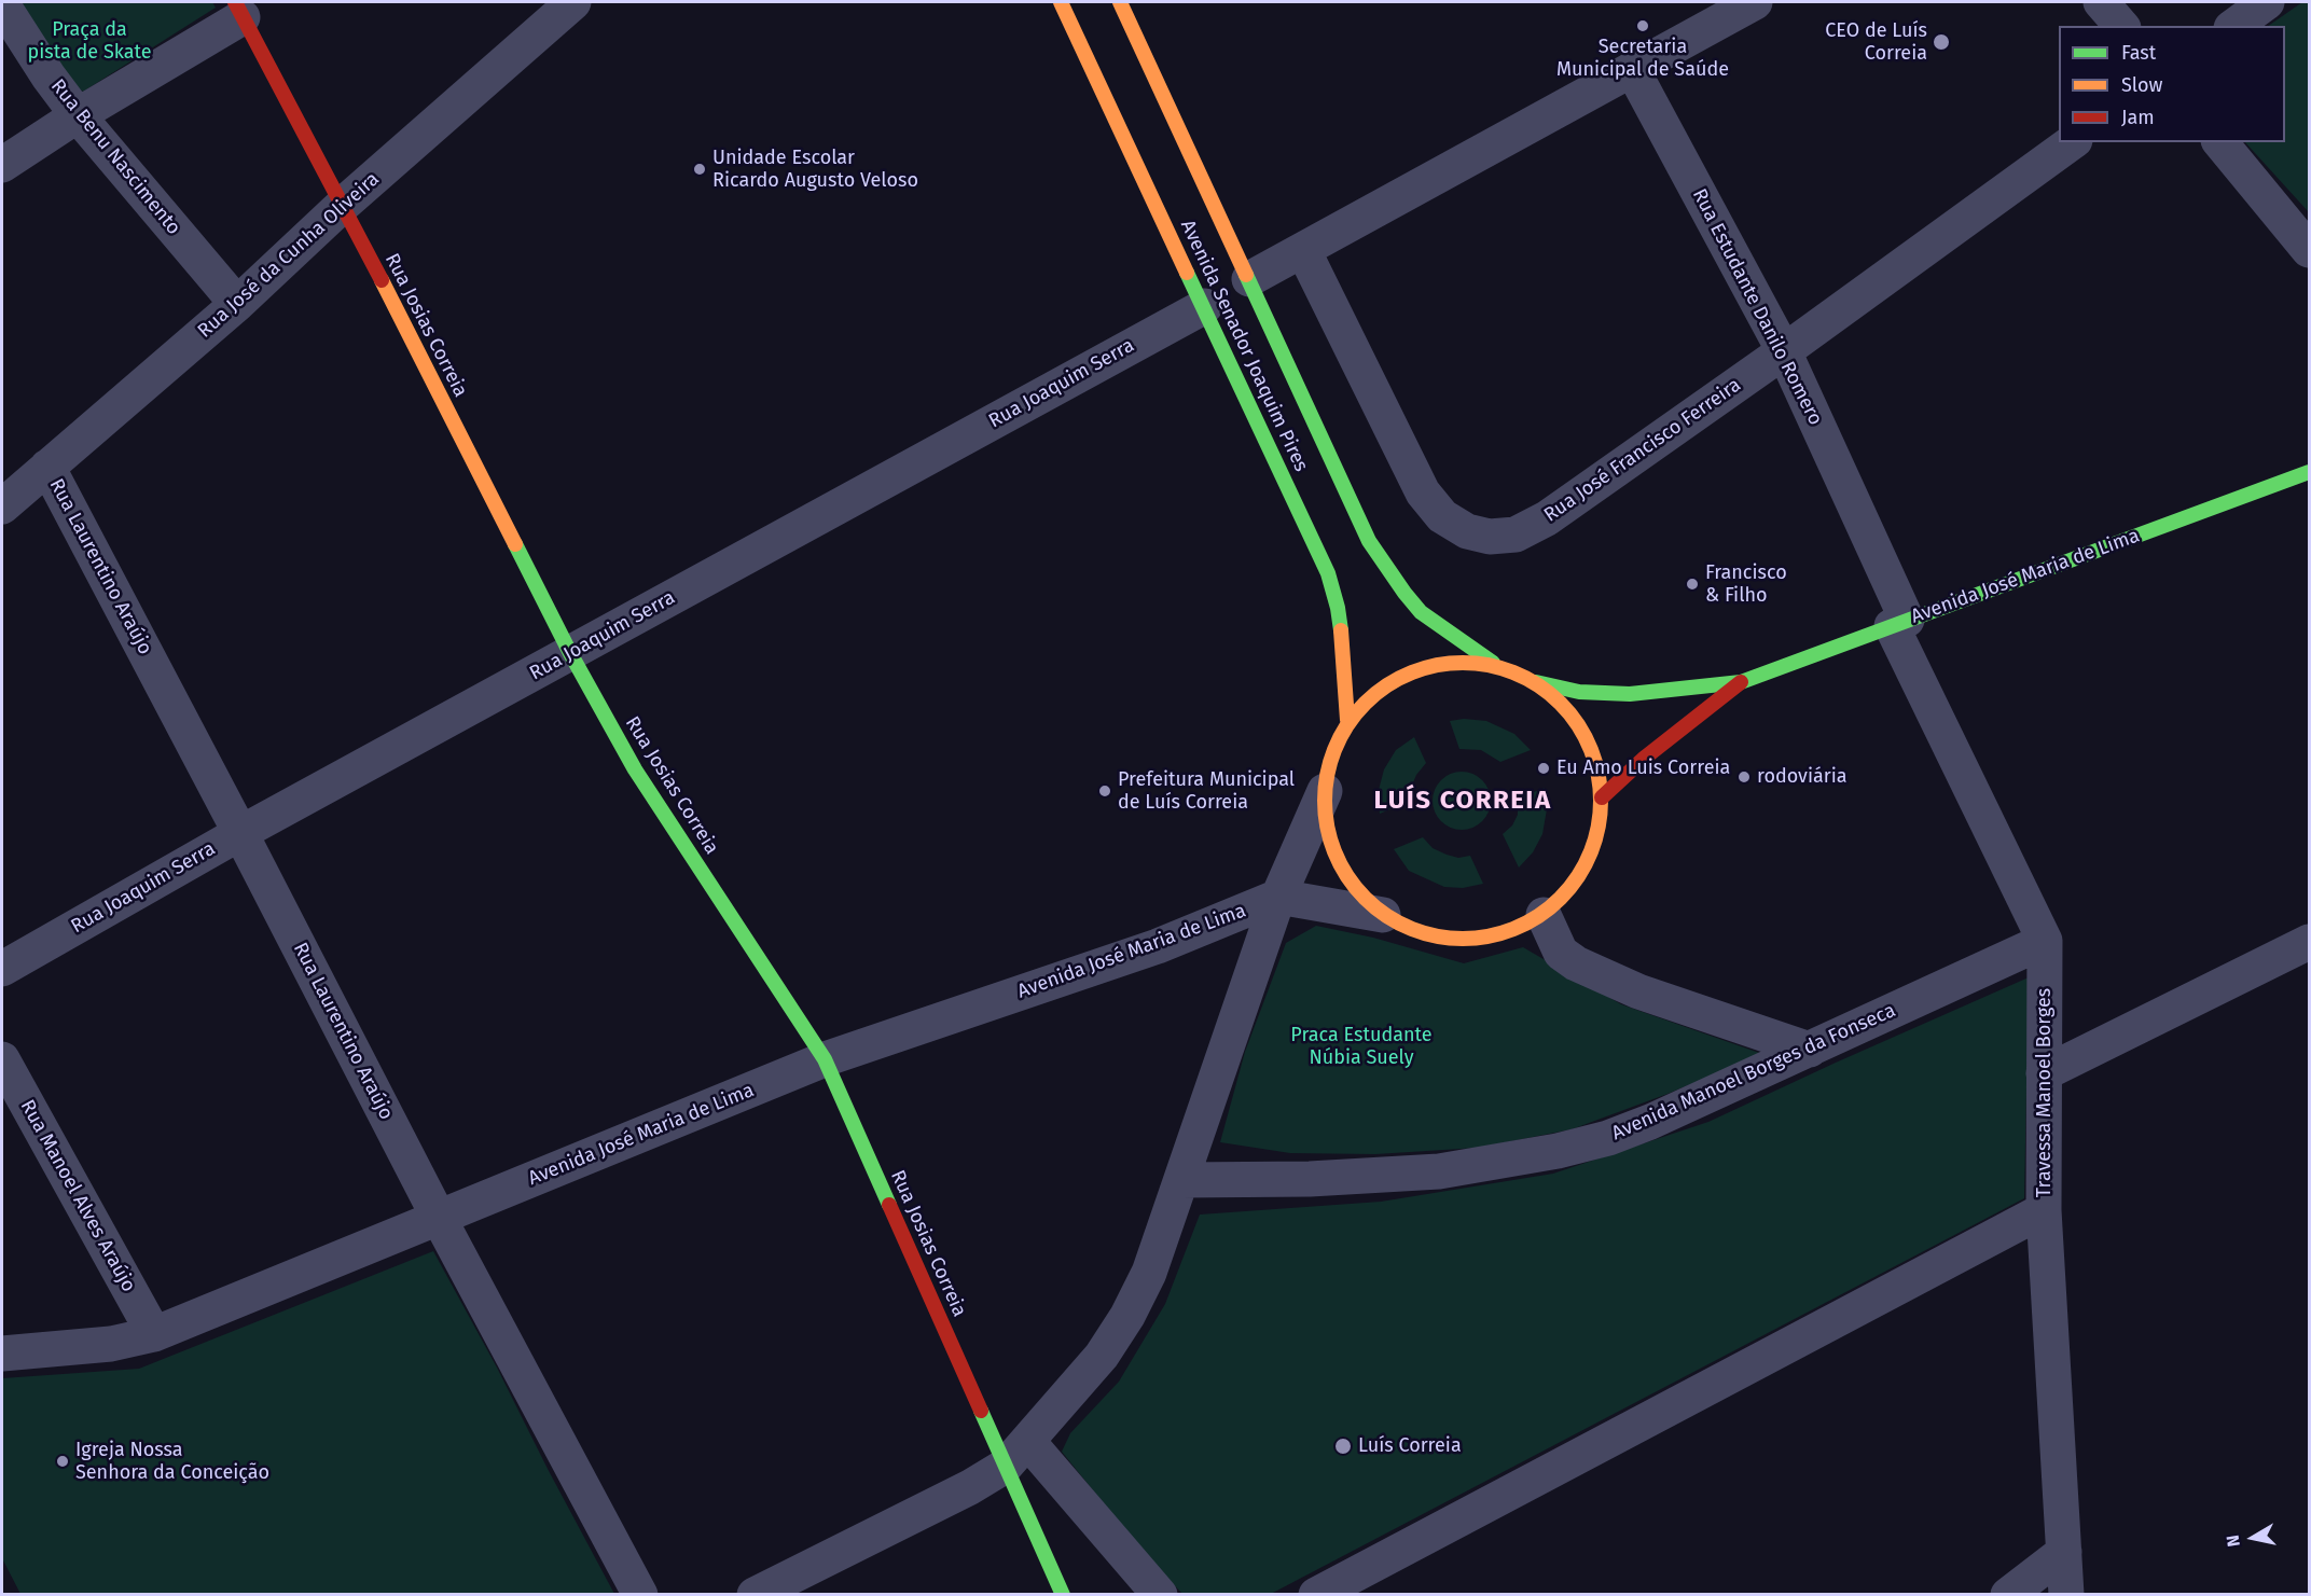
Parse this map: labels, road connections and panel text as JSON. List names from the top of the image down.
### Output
{
  "streets": {
    "main road": ["Rua Josias Correia", "Avenida Senador Joaquim Pires", "Avenida José Maria de Lima"],
    "street": [
      "Rua Benu Nascimento",
      "Rua José da Cunha Oliveira",
      "Rua Estudante Danilo Romero",
      "Rua Joaquim Serra",
      "Rua José Francisco Ferreira",
      "Rua Laurentino Araújo",
      "Avenida Manoel Borges da Fonseca",
      "Travessa Manoel Borges",
      "Rua Manoel Alves Araújo"
    ]
  },
  "crossings": [
    ["Rua Benu Nascimento", "Rua José da Cunha Oliveira"],
    ["Rua José da Cunha Oliveira", "Rua Josias Correia"],
    ["Rua José da Cunha Oliveira", "Rua Laurentino Araújo"],
    ["Rua Estudante Danilo Romero", "Rua José Francisco Ferreira"],
    ["Rua Estudante Danilo Romero", "Avenida José Maria de Lima"],
    ["Rua Estudante Danilo Romero", "Travessa Manoel Borges"],
    ["Rua Josias Correia", "Rua Joaquim Serra"],
    ["Rua Josias Correia", "Avenida José Maria de Lima"],
    ["Avenida Senador Joaquim Pires", "Rua Joaquim Serra"],
    ["Avenida Senador Joaquim Pires", "Avenida José Maria de Lima"],
    ["Rua Joaquim Serra", "Rua Laurentino Araújo"],
    ["Rua Laurentino Araújo", "Avenida José Maria de Lima"],
    ["Avenida José Maria de Lima", "Travessa Manoel Borges"],
    ["Avenida José Maria de Lima", "Rua Manoel Alves Araújo"],
    ["Avenida Manoel Borges da Fonseca", "Travessa Manoel Borges"]
  ],
  "districts": ["LUÍS CORREIA"],
  "parks": ["Praça da pista de Skate", "Praca Estudante Núbia Suely"],
  "places": [
    "Secretaria Municipal de Saúde",
    "CEO de Luís Correia",
    "Unidade Escolar Ricardo Augusto Veloso",
    "Francisco & Filho",
    "Eu Amo Luis Correia",
    "rodoviária",
    "Prefeitura Municipal de Luís Correia",
    "Luís Correia",
    "Igreja Nossa Senhora da Conceição"
  ],
  "legend": ["Fast", "Slow", "Jam"],
  "north": "left"
}
